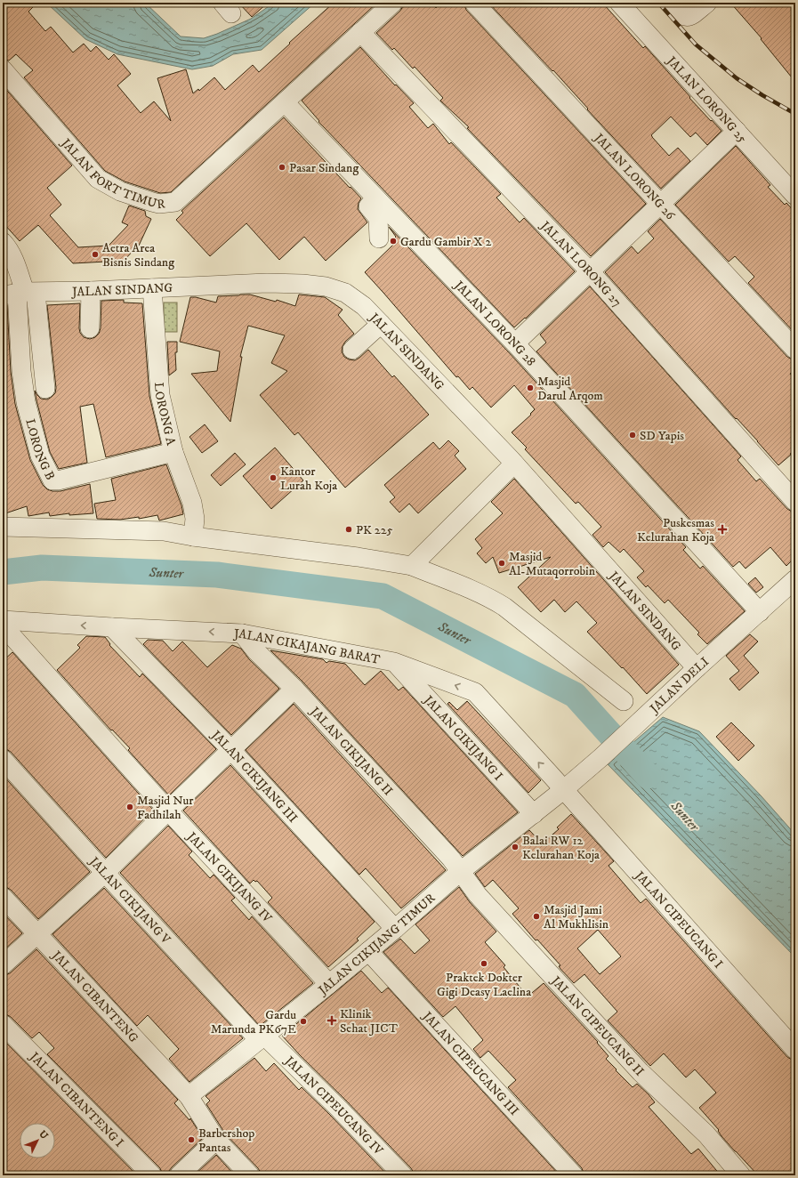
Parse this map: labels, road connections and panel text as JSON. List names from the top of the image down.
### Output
{
  "streets": {
    "street": [
      "JALAN LORONG 25",
      "JALAN FORT TIMUR",
      "JALAN LORONG 26",
      "JALAN LORONG 27",
      "JALAN SINDANG",
      "JALAN LORONG 28",
      "LORONG A",
      "LORONG B",
      "JALAN CIKAJANG BARAT",
      "JALAN DELI",
      "JALAN CIKIJANG I",
      "JALAN CIKIJANG II",
      "JALAN CIKIJANG III",
      "JALAN CIKIJANG IV",
      "JALAN CIKIJANG V",
      "JALAN CIPEUCANG I",
      "JALAN CIKIJANG TIMUR",
      "JALAN CIBANTENG",
      "JALAN CIPEUCANG II",
      "JALAN CIPEUCANG III",
      "JALAN CIBANTENG I",
      "JALAN CIPEUCANG IV"
    ]
  },
  "crossings": [
    ["JALAN FORT TIMUR", "JALAN LORONG 27"],
    ["JALAN FORT TIMUR", "JALAN LORONG 28"],
    ["JALAN SINDANG", "LORONG A"],
    ["JALAN SINDANG", "LORONG B"],
    ["JALAN SINDANG", "JALAN DELI"],
    ["JALAN LORONG 28", "JALAN DELI"],
    ["LORONG A", "LORONG B"],
    ["JALAN CIKAJANG BARAT", "JALAN DELI"],
    ["JALAN CIKAJANG BARAT", "JALAN CIKIJANG I"],
    ["JALAN CIKAJANG BARAT", "JALAN CIKIJANG II"],
    ["JALAN CIKAJANG BARAT", "JALAN CIKIJANG III"],
    ["JALAN CIKAJANG BARAT", "JALAN CIPEUCANG I"],
    ["JALAN CIKAJANG BARAT", "JALAN CIKIJANG TIMUR"],
    ["JALAN DELI", "JALAN CIPEUCANG I"],
    ["JALAN DELI", "JALAN CIKIJANG TIMUR"],
    ["JALAN CIKIJANG I", "JALAN CIKIJANG TIMUR"],
    ["JALAN CIKIJANG II", "JALAN CIKIJANG TIMUR"],
    ["JALAN CIKIJANG II", "JALAN CIPEUCANG II"],
    ["JALAN CIKIJANG III", "JALAN CIKIJANG TIMUR"],
    ["JALAN CIKIJANG IV", "JALAN CIKIJANG TIMUR"],
    ["JALAN CIKIJANG V", "JALAN CIKIJANG TIMUR"],
    ["JALAN CIKIJANG V", "JALAN CIPEUCANG IV"],
    ["JALAN CIPEUCANG I", "JALAN CIKIJANG TIMUR"],
    ["JALAN CIKIJANG TIMUR", "JALAN CIBANTENG"],
    ["JALAN CIKIJANG TIMUR", "JALAN CIPEUCANG II"],
    ["JALAN CIKIJANG TIMUR", "JALAN CIPEUCANG III"],
    ["JALAN CIKIJANG TIMUR", "JALAN CIPEUCANG IV"]
  ],
  "water": ["Sunter"],
  "places": {
    "other": [
      "Pasar Sindang",
      "Gardu Gambir X 2",
      "Aetra Area Bisnis Sindang",
      "Masjid Darul Arqom",
      "SD Yapis",
      "Kantor Lurah Koja",
      "PK 225",
      "Masjid Al-Mutaqorrobin",
      "Masjid Nur Fadhilah",
      "Balai RW 12 Kelurahan Koja",
      "Masjid Jami Al Mukhlisin",
      "Praktek Dokter Gigi Deasy Laelina",
      "Gardu Marunda PK67E",
      "Barbershop Pantas"
    ],
    "health": ["Puskesmas Kelurahan Koja", "Klinik Sehat JICT"]
  },
  "north": "top right"
}
